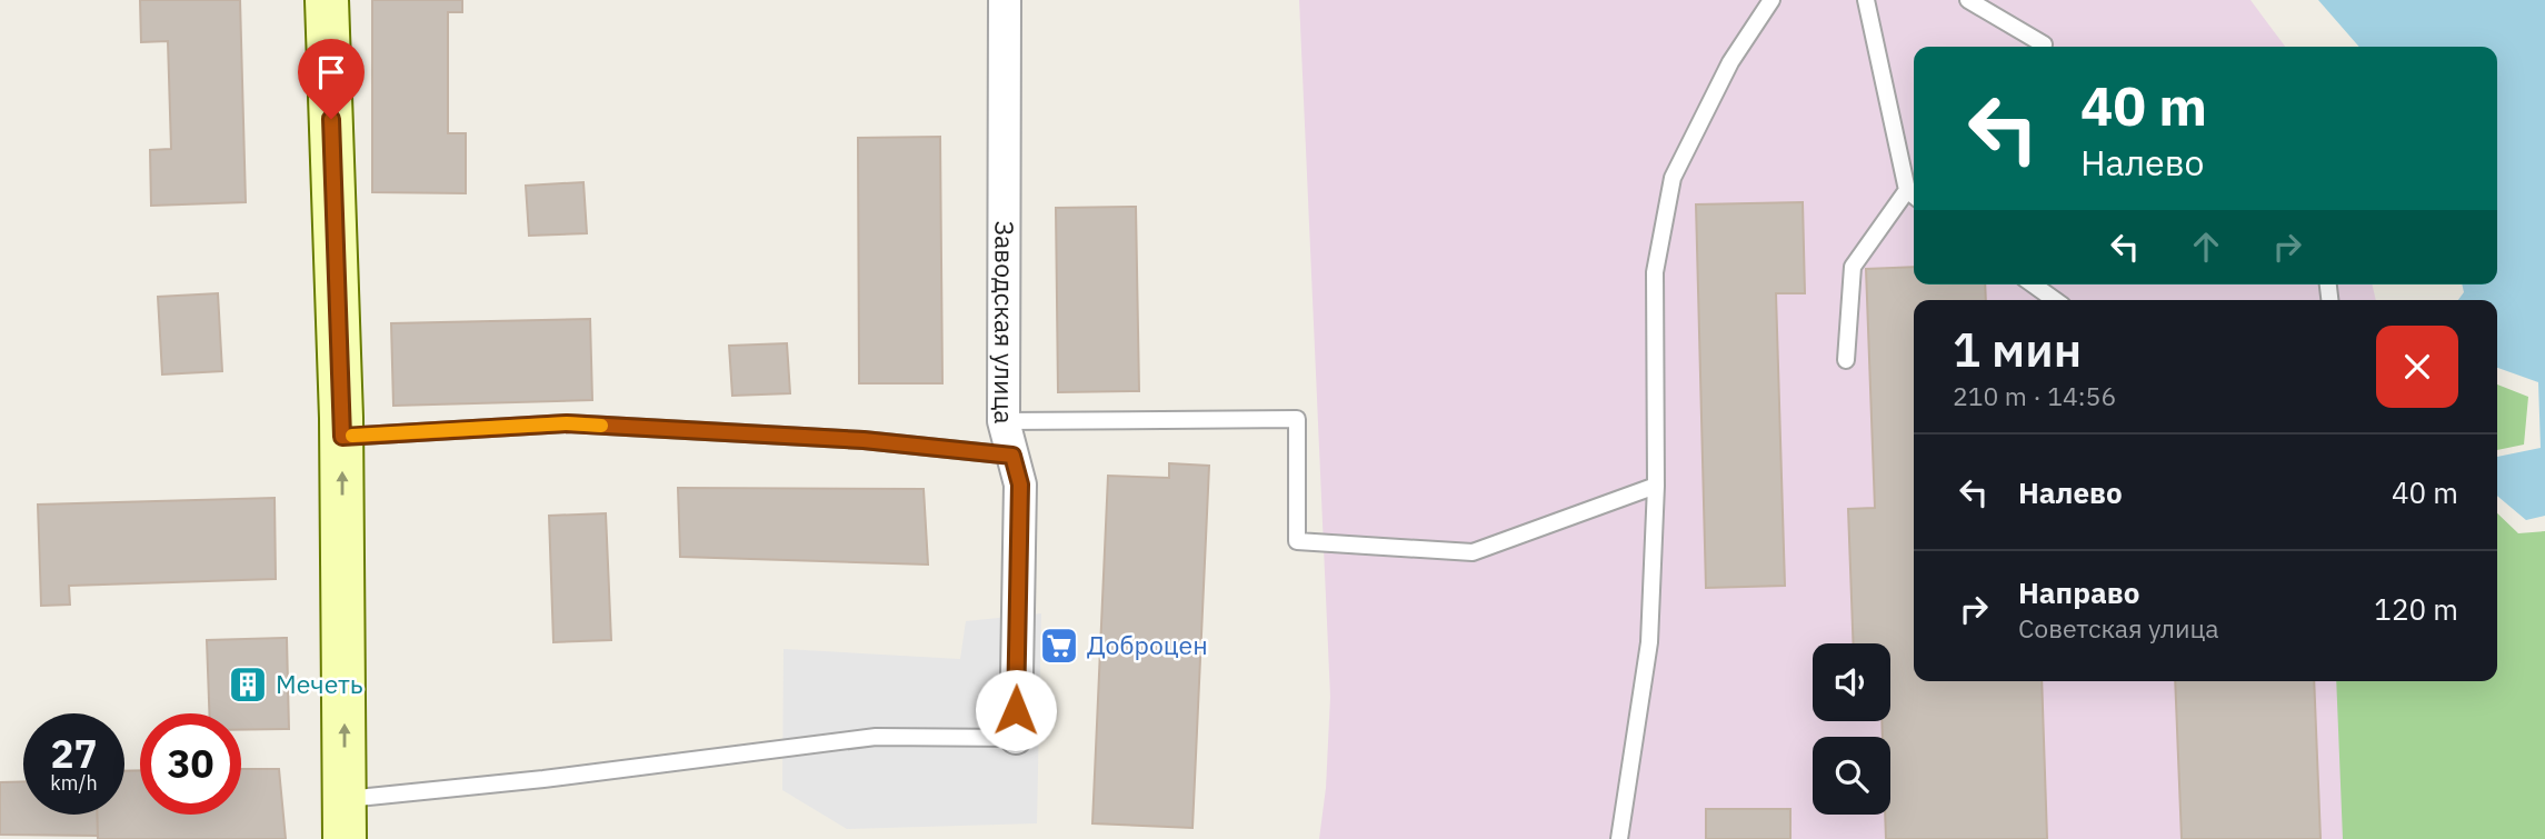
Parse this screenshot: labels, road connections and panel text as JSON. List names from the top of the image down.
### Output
{
  "streets": {
    "street": ["Заводская улица"]
  },
  "places": {
    "supermarket": ["Доброцен"],
    "building": ["Мечеть"]
  },
  "page": {
    "turn": ["40 m", "Налево"],
    "heading": ["1 мин", "210 m · 14:56"],
    "list": [
      {
        "name": "Налево",
        "value": "40 m"
      },
      {
        "name": "Направо",
        "note": "Советская улица",
        "value": "120 m"
      }
    ],
    "speed": "27 km/h",
    "limit": "30"
  }
}
